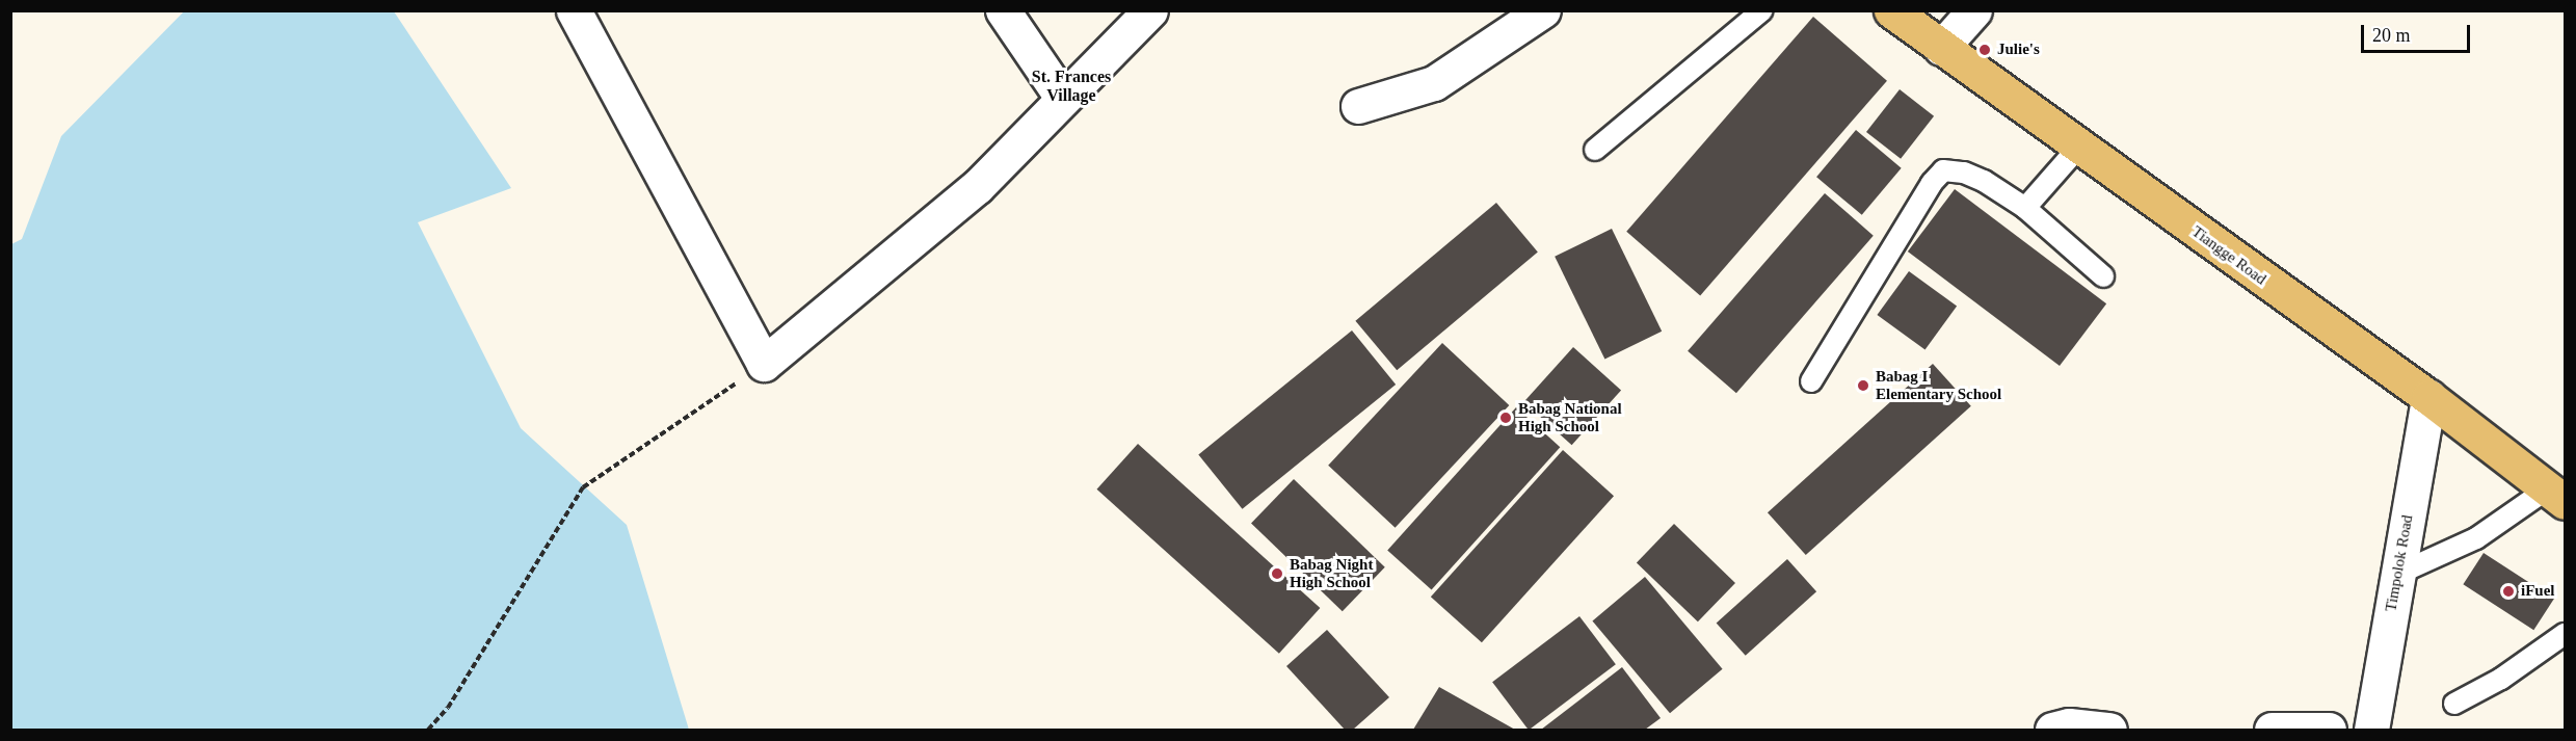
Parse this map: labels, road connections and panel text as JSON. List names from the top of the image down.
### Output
{
  "streets": {
    "main road": ["Tiangge Road"],
    "street": ["Timpolok Road"]
  },
  "crossings": [
    ["Tiangge Road", "Timpolok Road"]
  ],
  "districts": ["St. Frances Village"],
  "places": [
    "Julie's",
    "Babag I Elementary School",
    "Babag National High School",
    "Babag Night High School",
    "iFuel"
  ],
  "scale_bar": "20 m"
}
